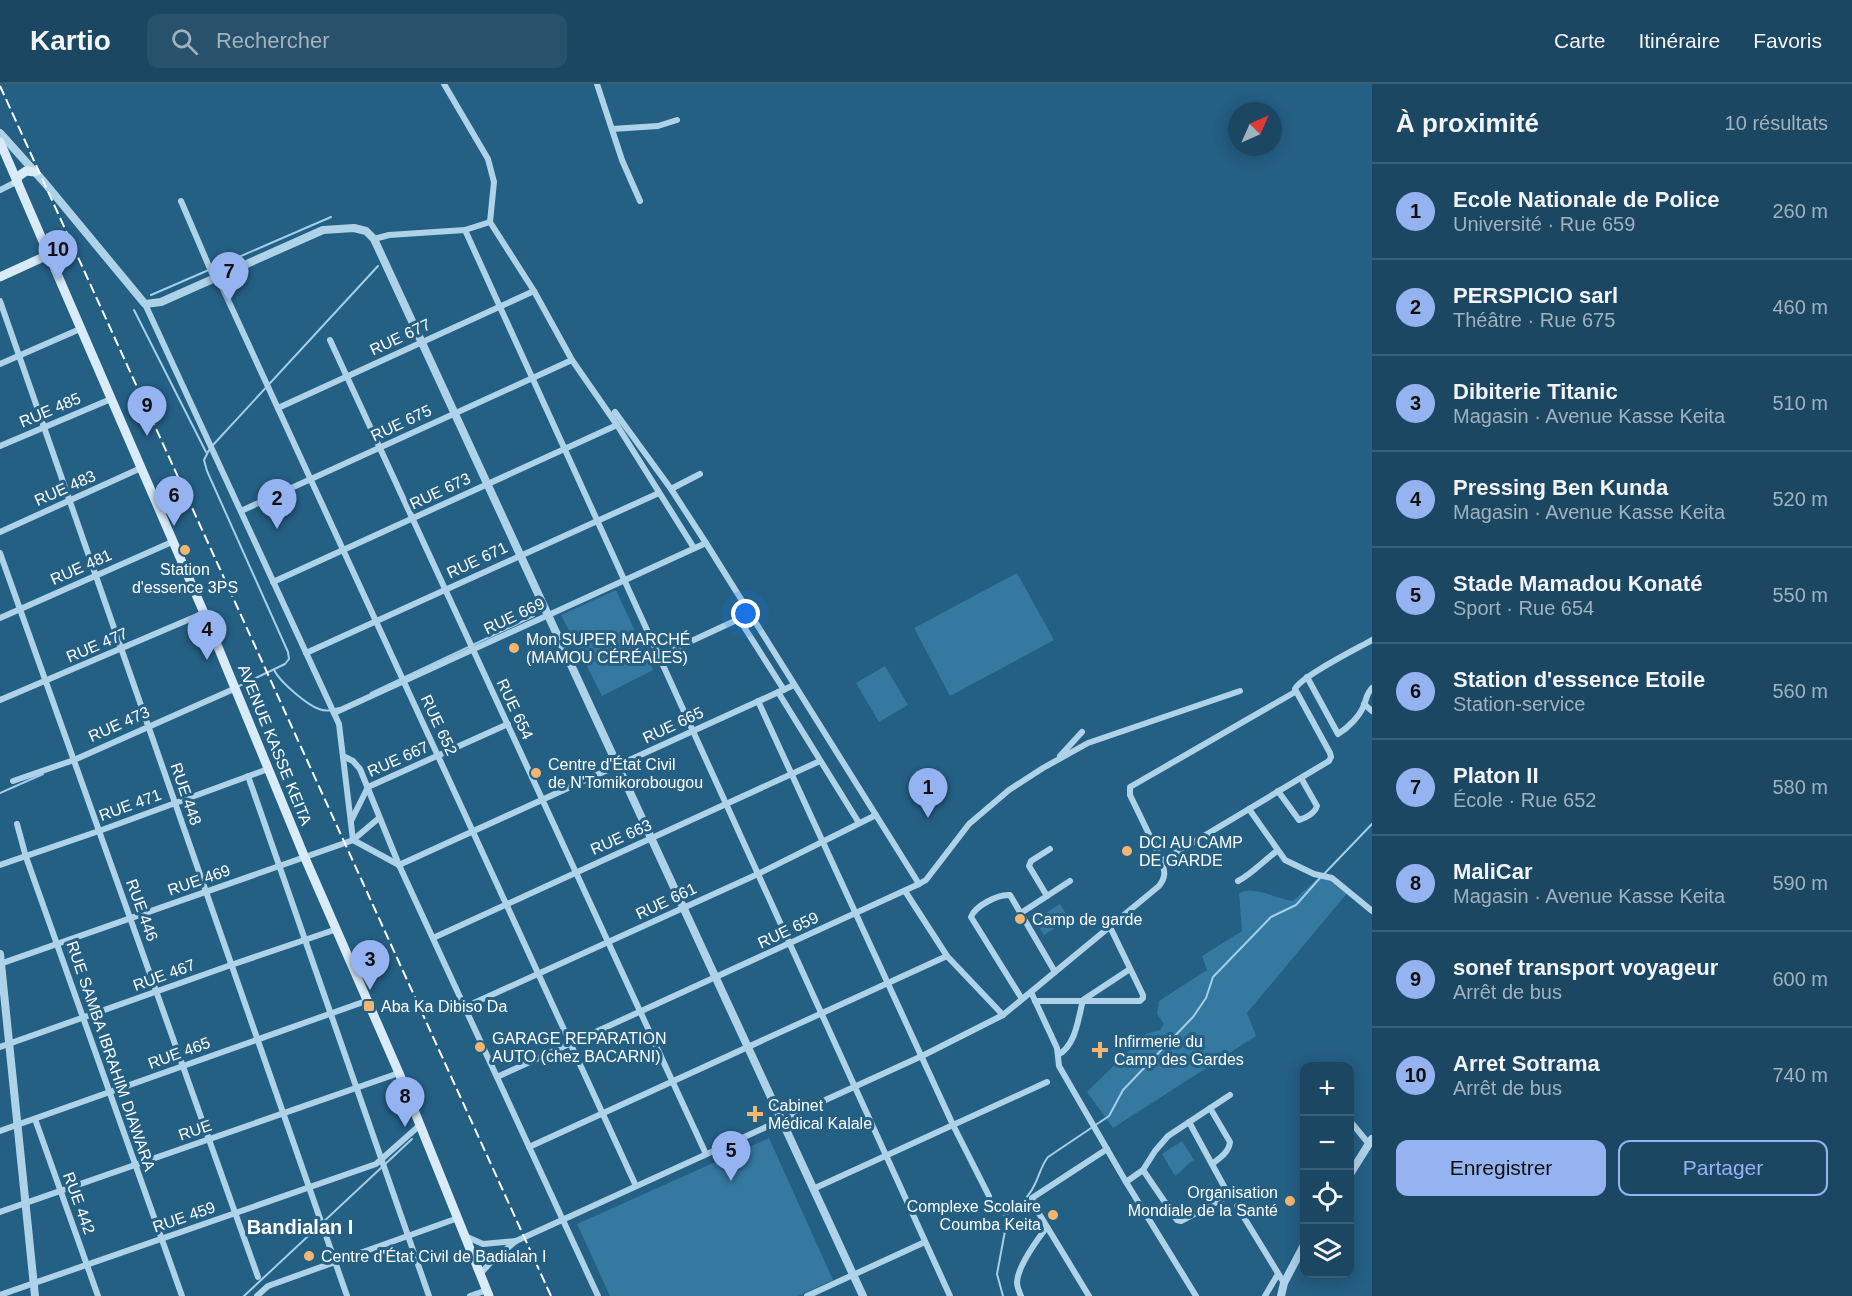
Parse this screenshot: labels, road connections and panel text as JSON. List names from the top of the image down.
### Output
{
  "streets": {
    "main road": ["AVENUE KASSE KEITA"],
    "street": [
      "RUE 677",
      "RUE 485",
      "RUE 675",
      "RUE 483",
      "RUE 673",
      "RUE 671",
      "RUE 481",
      "RUE 669",
      "RUE 477",
      "RUE 654",
      "RUE 473",
      "RUE 652",
      "RUE 665",
      "RUE 667",
      "RUE 448",
      "RUE 471",
      "RUE 663",
      "RUE 469",
      "RUE 661",
      "RUE 446",
      "RUE 659",
      "RUE 467",
      "RUE 465",
      "RUE SAMBA IBRAHIM DIAWARA",
      "RUE",
      "RUE 442",
      "RUE 459"
    ]
  },
  "crossings": [
    ["RUE 677", "RUE 654"],
    ["RUE 677", "RUE 652"],
    ["RUE 485", "AVENUE KASSE KEITA"],
    ["RUE 485", "RUE 448"],
    ["RUE 675", "RUE 654"],
    ["RUE 675", "RUE 652"],
    ["RUE 483", "AVENUE KASSE KEITA"],
    ["RUE 483", "RUE 448"],
    ["RUE 673", "RUE 654"],
    ["RUE 673", "RUE 652"],
    ["RUE 671", "RUE 654"],
    ["RUE 671", "RUE 652"],
    ["RUE 481", "AVENUE KASSE KEITA"],
    ["RUE 481", "RUE 448"],
    ["RUE 481", "RUE 446"],
    ["RUE 669", "RUE 654"],
    ["RUE 669", "RUE 652"],
    ["RUE 477", "AVENUE KASSE KEITA"],
    ["RUE 477", "RUE 448"],
    ["RUE 477", "RUE 446"],
    ["RUE 654", "RUE 665"],
    ["RUE 654", "RUE 667"],
    ["RUE 654", "RUE 663"],
    ["RUE 654", "RUE 661"],
    ["RUE 654", "RUE 659"],
    ["RUE 473", "AVENUE KASSE KEITA"],
    ["RUE 473", "RUE 448"],
    ["RUE 473", "RUE 446"],
    ["RUE 652", "RUE 665"],
    ["RUE 652", "RUE 667"],
    ["RUE 652", "RUE 663"],
    ["RUE 652", "RUE 661"],
    ["RUE 652", "RUE 659"],
    ["AVENUE KASSE KEITA", "RUE 471"],
    ["AVENUE KASSE KEITA", "RUE 469"],
    ["AVENUE KASSE KEITA", "RUE 467"],
    ["AVENUE KASSE KEITA", "RUE 465"],
    ["AVENUE KASSE KEITA", "RUE"],
    ["RUE 448", "RUE 471"],
    ["RUE 448", "RUE 469"],
    ["RUE 448", "RUE 467"],
    ["RUE 448", "RUE 465"],
    ["RUE 448", "RUE"],
    ["RUE 448", "RUE 459"],
    ["RUE 471", "RUE 446"],
    ["RUE 471", "RUE SAMBA IBRAHIM DIAWARA"],
    ["RUE 469", "RUE 446"],
    ["RUE 469", "RUE SAMBA IBRAHIM DIAWARA"],
    ["RUE 446", "RUE 467"],
    ["RUE 446", "RUE 465"],
    ["RUE 446", "RUE"],
    ["RUE 446", "RUE 459"],
    ["RUE 467", "RUE SAMBA IBRAHIM DIAWARA"],
    ["RUE 465", "RUE SAMBA IBRAHIM DIAWARA"],
    ["RUE 465", "RUE 442"],
    ["RUE SAMBA IBRAHIM DIAWARA", "RUE"],
    ["RUE SAMBA IBRAHIM DIAWARA", "RUE 459"],
    ["RUE", "RUE 442"],
    ["RUE 442", "RUE 459"]
  ],
  "districts": ["Bandialan I"],
  "places": {
    "other": [
      "Station d'essence 3PS",
      "Mon SUPER MARCHÉ (MAMOU CÉRÉALES)",
      "Centre d'État Civil de N'Tomikorobougou",
      "DCI AU CAMP DE GARDE",
      "Camp de garde",
      "GARAGE REPARATION AUTO (chez BACARNI)",
      "Organisation Mondiale de la Santé",
      "Complexe Scolaire Coumba Keita",
      "Centre d'État Civil de Badialan I"
    ],
    "transit": ["Aba Ka Dibiso Da"],
    "health": ["Infirmerie du Camp des Gardes", "Cabinet Médical Kalale"]
  },
  "north": "top right",
  "page": {
    "header": "Kartio",
    "search": "Rechercher",
    "nav": ["Carte", "Itinéraire", "Favoris"],
    "heading": ["À proximité", "10 résultats"],
    "list": [
      {
        "mark": "1",
        "name": "Ecole Nationale de Police",
        "note": "Université · Rue 659",
        "value": "260 m"
      },
      {
        "mark": "2",
        "name": "PERSPICIO sarl",
        "note": "Théâtre · Rue 675",
        "value": "460 m"
      },
      {
        "mark": "3",
        "name": "Dibiterie Titanic",
        "note": "Magasin · Avenue Kasse Keita",
        "value": "510 m"
      },
      {
        "mark": "4",
        "name": "Pressing Ben Kunda",
        "note": "Magasin · Avenue Kasse Keita",
        "value": "520 m"
      },
      {
        "mark": "5",
        "name": "Stade Mamadou Konaté",
        "note": "Sport · Rue 654",
        "value": "550 m"
      },
      {
        "mark": "6",
        "name": "Station d'essence Etoile",
        "note": "Station-service",
        "value": "560 m"
      },
      {
        "mark": "7",
        "name": "Platon II",
        "note": "École · Rue 652",
        "value": "580 m"
      },
      {
        "mark": "8",
        "name": "MaliCar",
        "note": "Magasin · Avenue Kasse Keita",
        "value": "590 m"
      },
      {
        "mark": "9",
        "name": "sonef transport voyageur",
        "note": "Arrêt de bus",
        "value": "600 m"
      },
      {
        "mark": "10",
        "name": "Arret Sotrama",
        "note": "Arrêt de bus",
        "value": "740 m"
      }
    ],
    "pins": [
      "10",
      "7",
      "9",
      "6",
      "2",
      "4",
      "1",
      "3",
      "8",
      "5"
    ],
    "map_buttons": ["+", "−"],
    "buttons": ["Enregistrer", "Partager"]
  }
}
